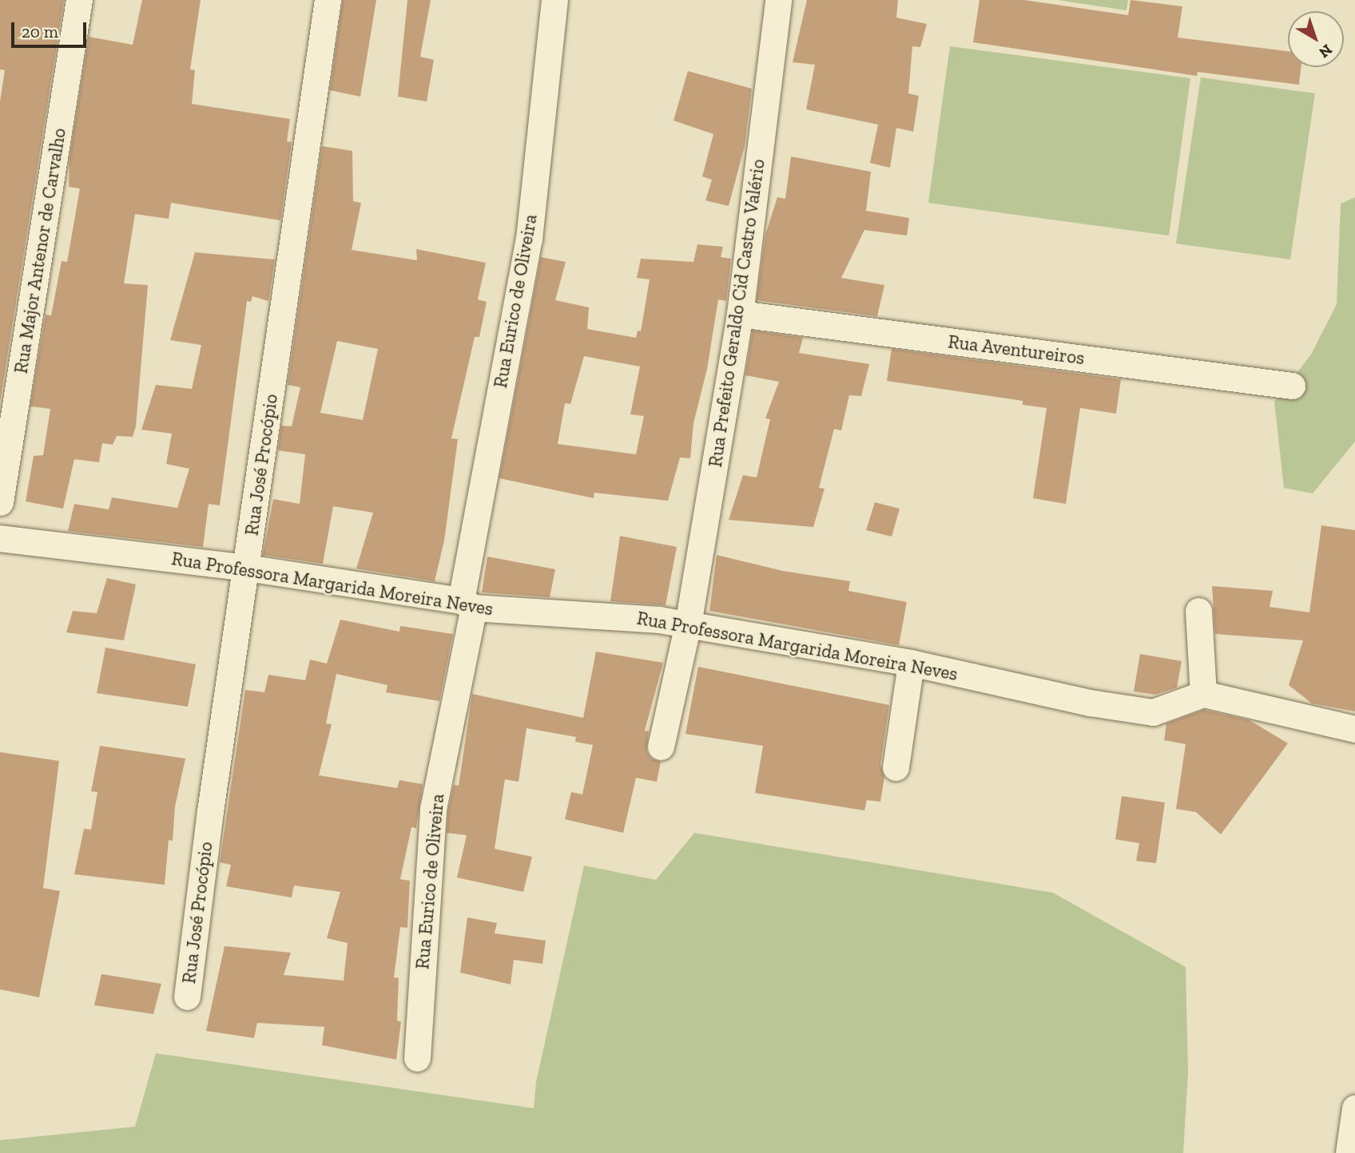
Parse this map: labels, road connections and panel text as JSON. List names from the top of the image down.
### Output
{
  "streets": {
    "street": [
      "Rua Major Antenor de Carvalho",
      "Rua Eurico de Oliveira",
      "Rua Prefeito Geraldo Cid Castro Valério",
      "Rua Aventureiros",
      "Rua José Procópio",
      "Rua Professora Margarida Moreira Neves"
    ]
  },
  "crossings": [
    ["Rua Eurico de Oliveira", "Rua Professora Margarida Moreira Neves"],
    ["Rua Prefeito Geraldo Cid Castro Valério", "Rua Aventureiros"],
    ["Rua Prefeito Geraldo Cid Castro Valério", "Rua Professora Margarida Moreira Neves"],
    ["Rua José Procópio", "Rua Professora Margarida Moreira Neves"]
  ],
  "scale_bar": "20 m",
  "north": "bottom right"
}
